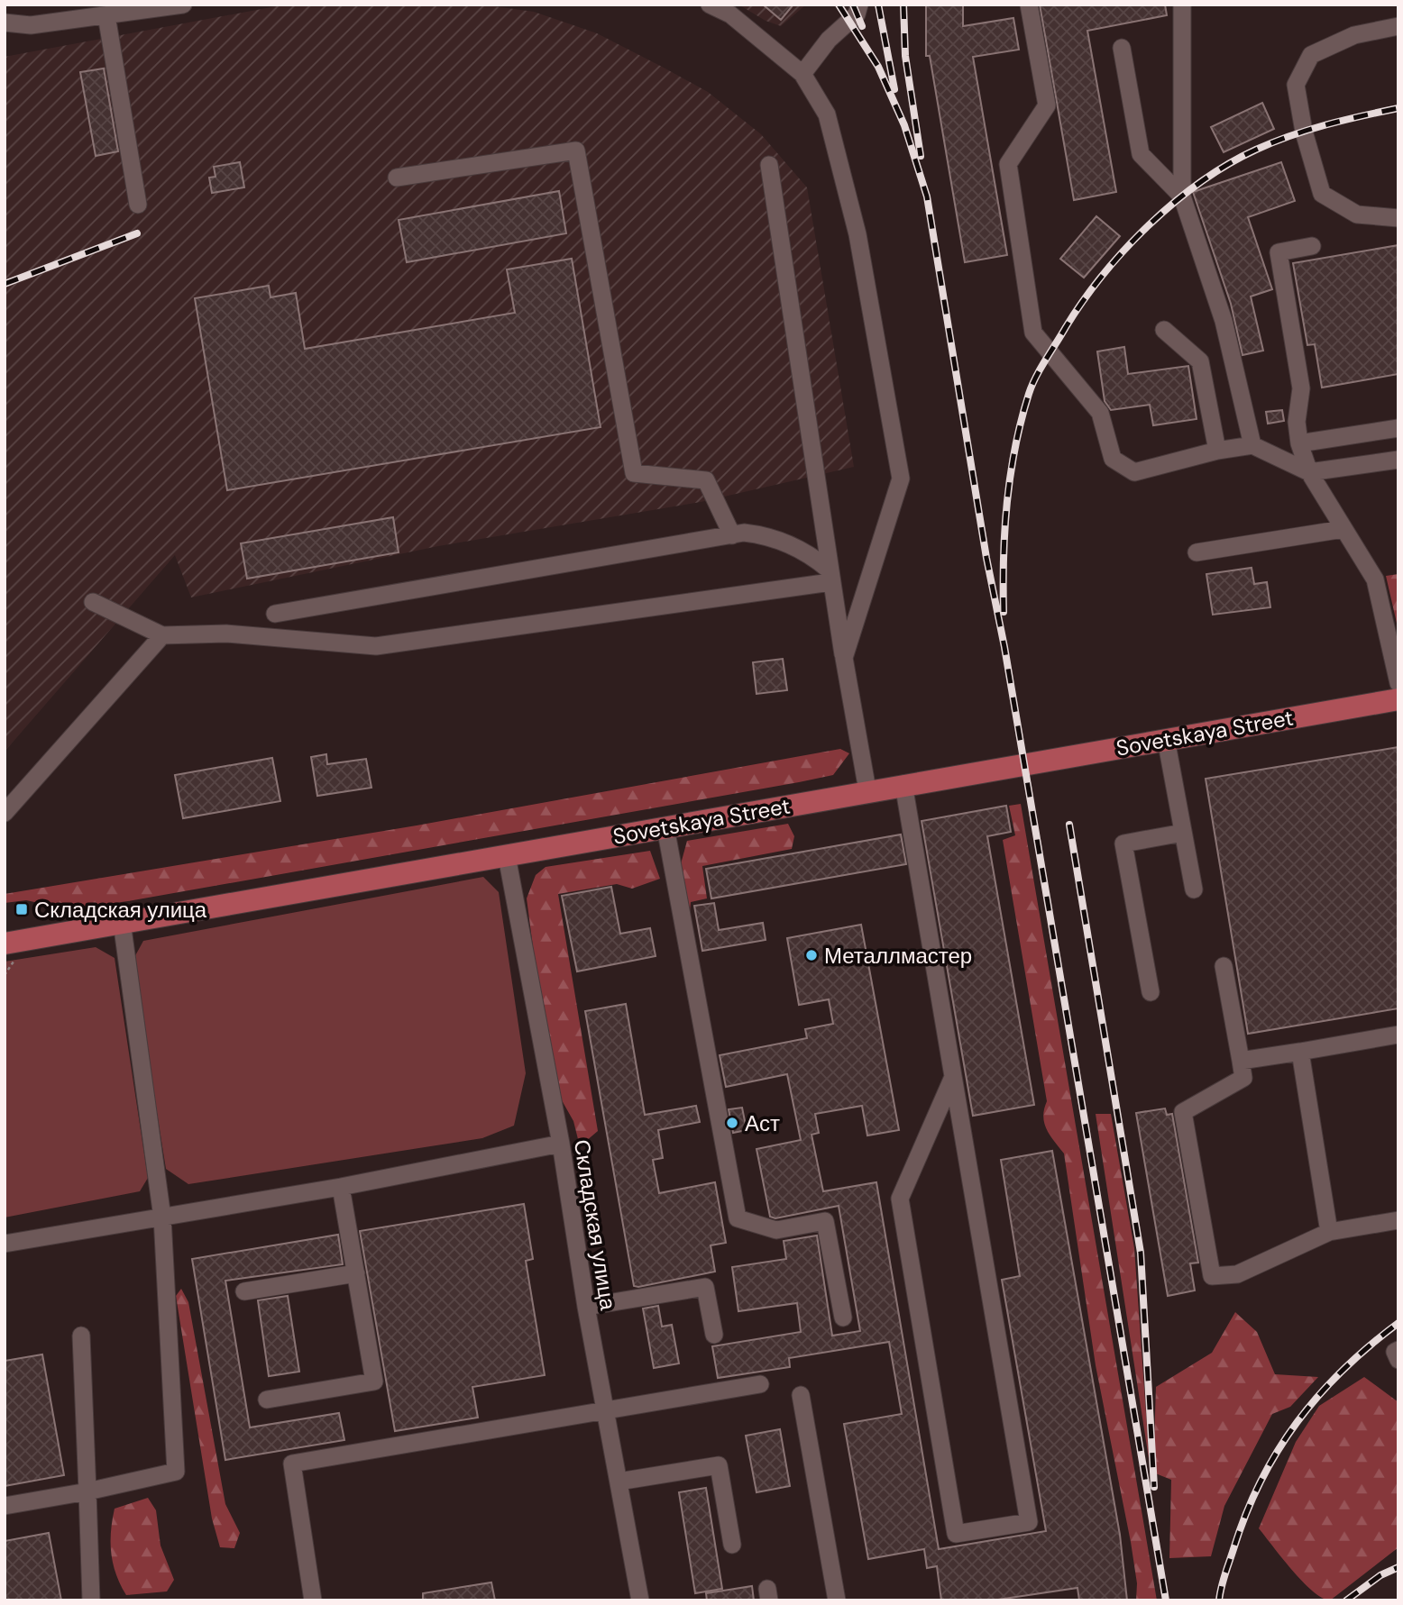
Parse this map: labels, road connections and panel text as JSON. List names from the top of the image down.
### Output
{
  "streets": {
    "main road": ["Sovetskaya Street"],
    "street": ["Складская улица"]
  },
  "crossings": [
    ["Sovetskaya Street", "Складская улица"]
  ],
  "places": {
    "transit": ["Складская улица"],
    "other": ["Металлмастер", "Аст"]
  }
}
